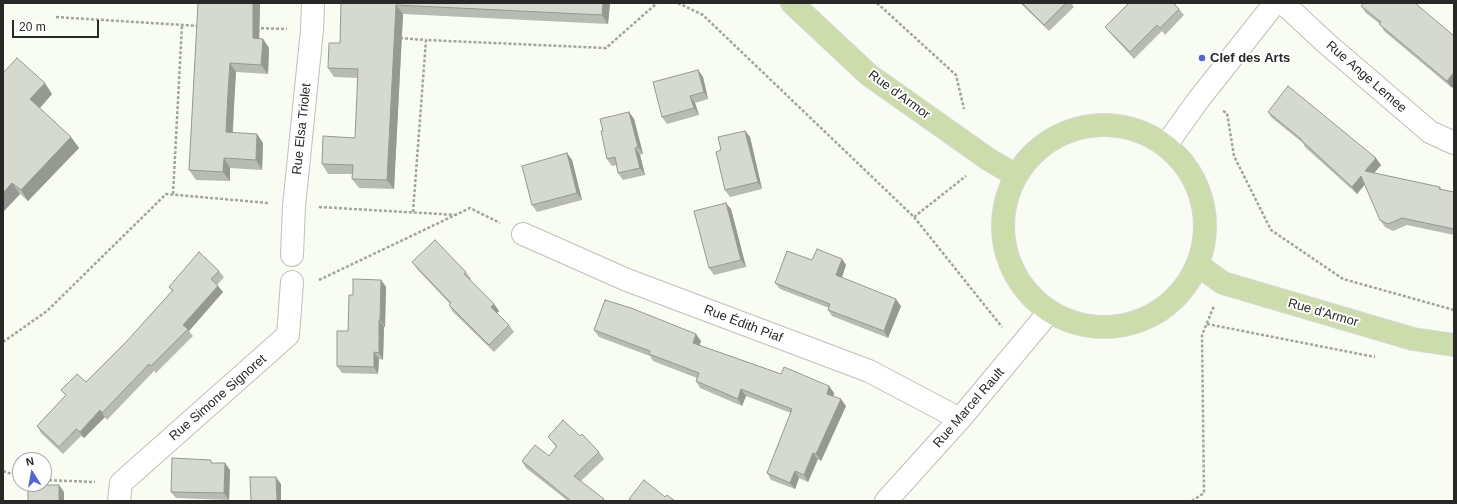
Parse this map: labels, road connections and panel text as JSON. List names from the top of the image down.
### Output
{
  "streets": {
    "main road": ["Rue d'Armor"],
    "street": [
      "Rue Ange Lemee",
      "Rue Elsa Triolet",
      "Rue Édith Piaf",
      "Rue Simone Signoret",
      "Rue Marcel Rault"
    ]
  },
  "crossings": [
    ["Rue Édith Piaf", "Rue Marcel Rault"]
  ],
  "places": ["Clef des Arts"],
  "scale_bar": "20 m",
  "north": "top"
}
